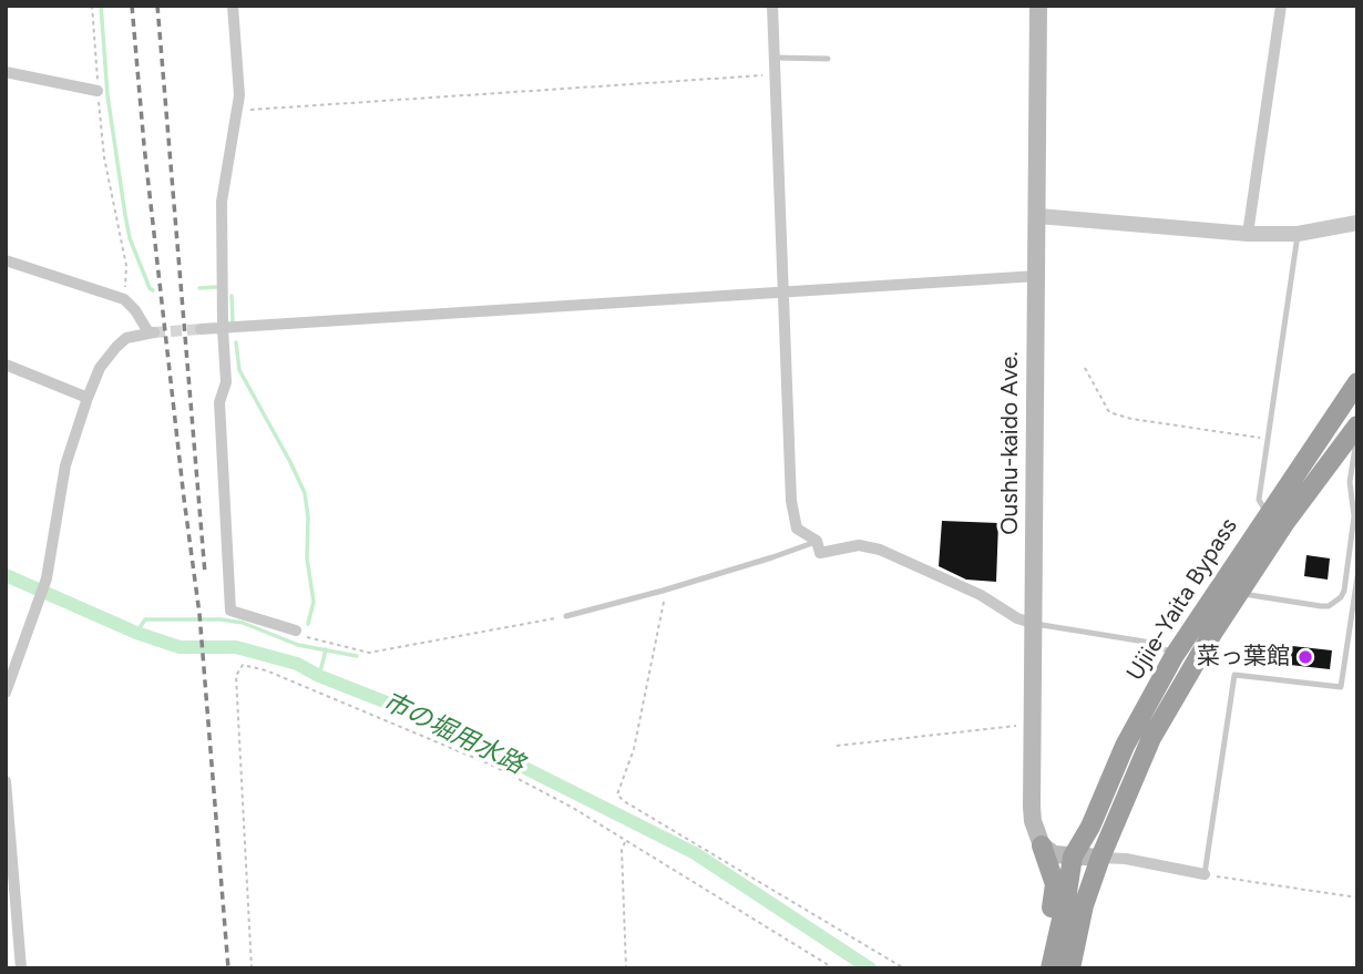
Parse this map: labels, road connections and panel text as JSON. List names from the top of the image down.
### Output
{
  "streets": {
    "highway": ["Ujiie-Yaita Bypass"],
    "main road": ["Oushu-kaido Ave."]
  },
  "water": ["市の堀用水路"],
  "places": ["菜っ葉館"]
}
